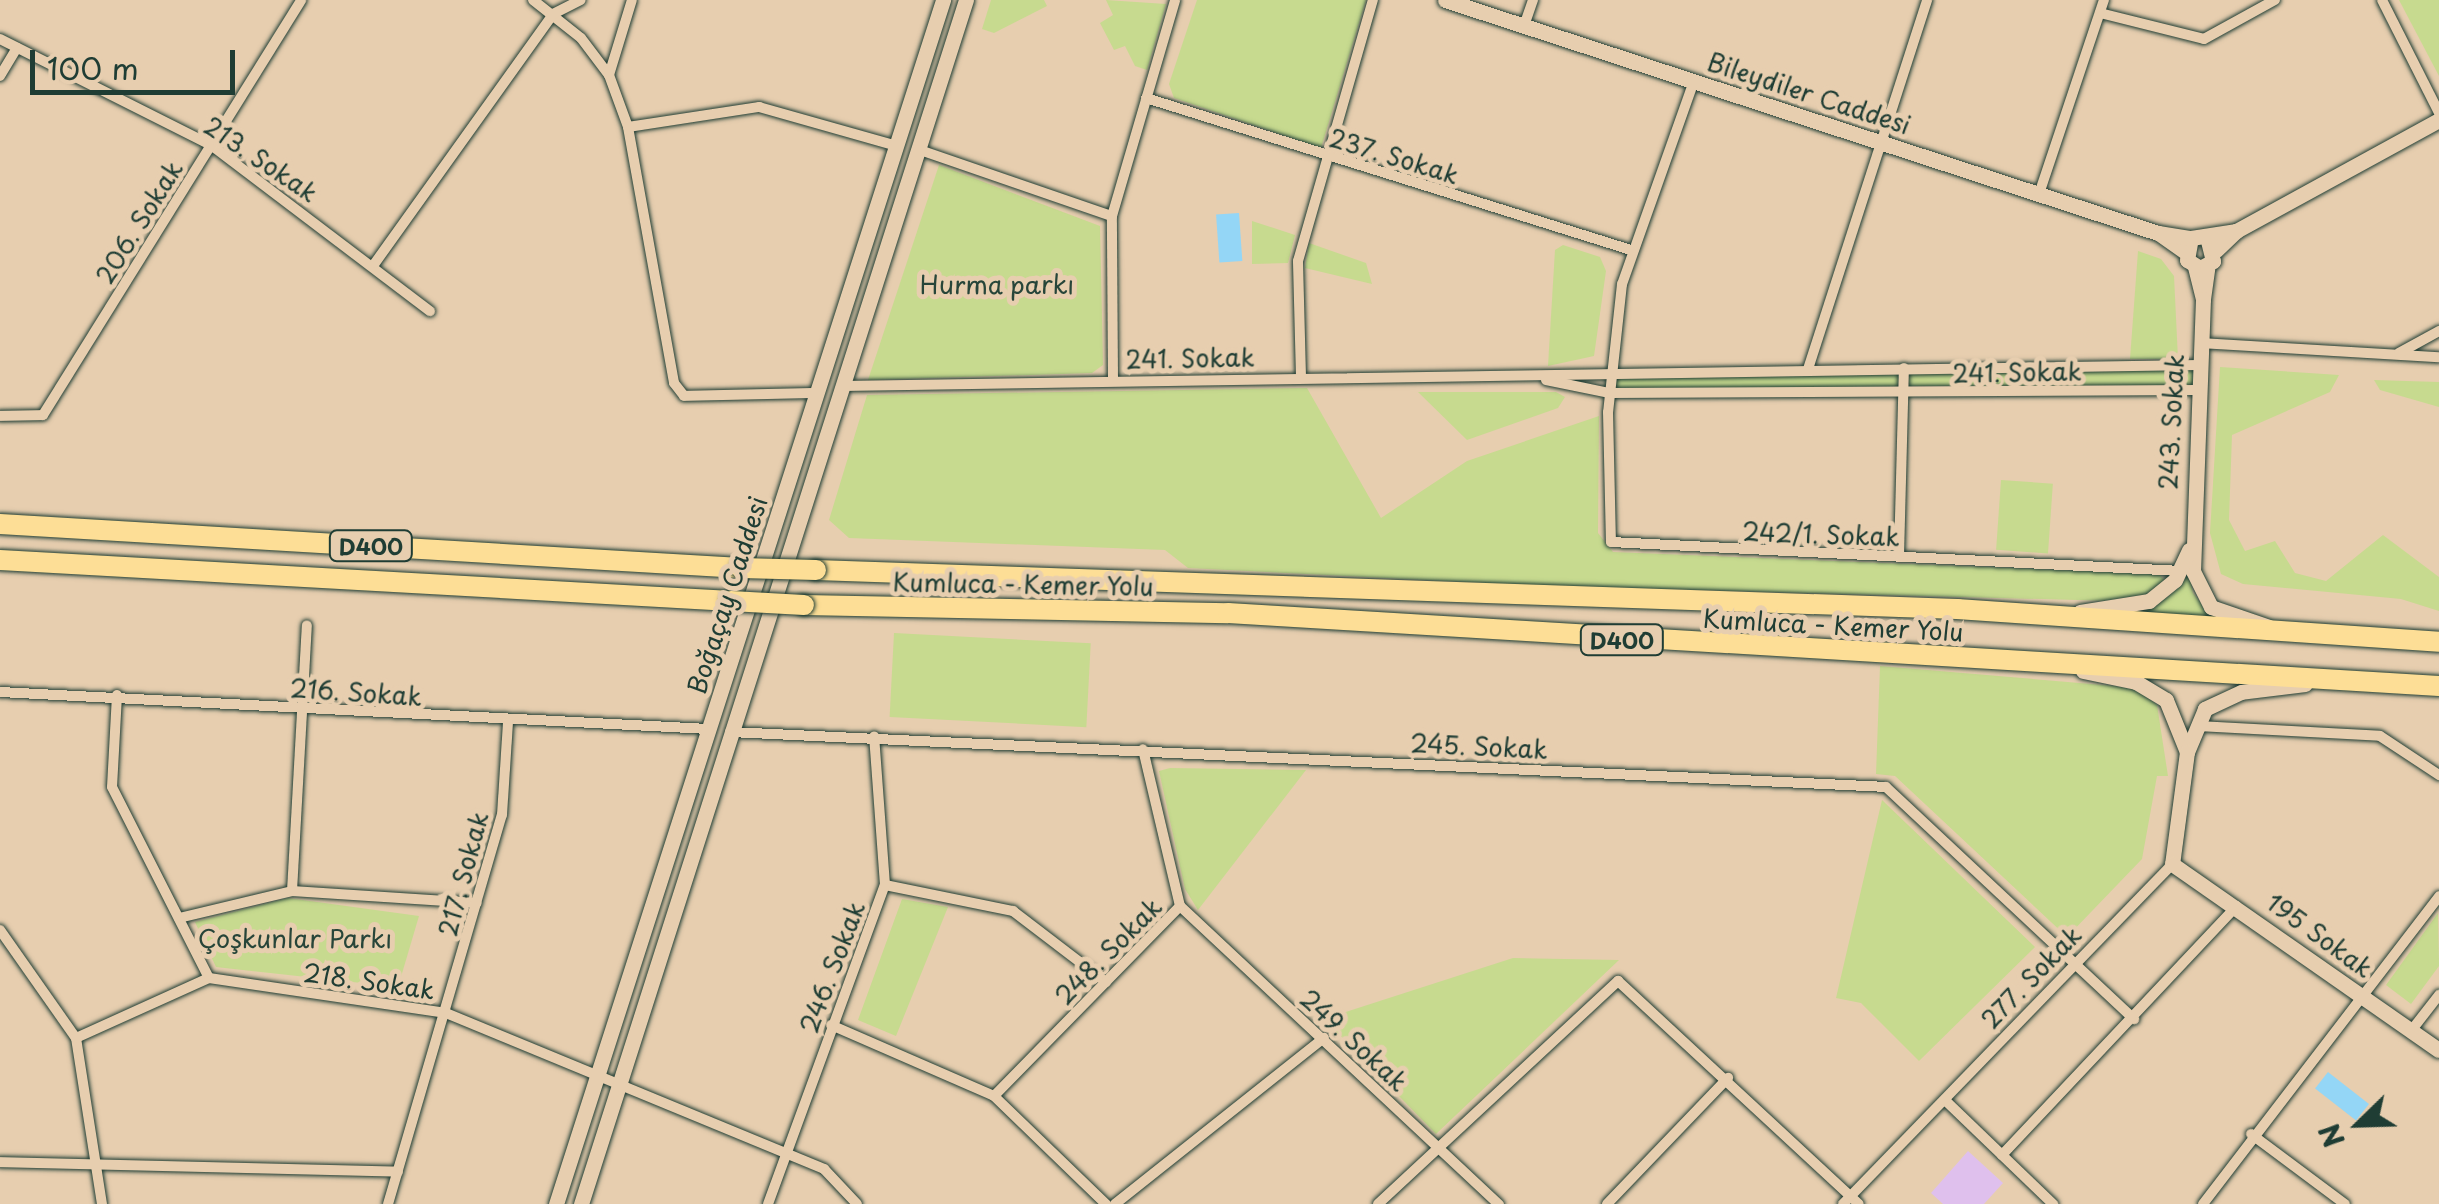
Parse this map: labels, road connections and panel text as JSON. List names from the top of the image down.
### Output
{
  "streets": {
    "highway": ["D400", "Kumluca - Kemer Yolu"],
    "main road": [
      "Bileydiler Caddesi",
      "243. Sokak",
      "Boğaçay Caddesi",
      "195 Sokak"
    ],
    "street": [
      "237. Sokak",
      "213. Sokak",
      "206. Sokak",
      "241. Sokak",
      "242/1. Sokak",
      "216. Sokak",
      "245. Sokak",
      "217. Sokak",
      "248. Sokak",
      "246. Sokak",
      "277. Sokak",
      "218. Sokak",
      "249. Sokak"
    ]
  },
  "crossings": [
    ["Bileydiler Caddesi", "243. Sokak"],
    ["213. Sokak", "206. Sokak"],
    ["241. Sokak", "243. Sokak"],
    ["241. Sokak", "242/1. Sokak"],
    ["241. Sokak", "Boğaçay Caddesi"],
    ["Boğaçay Caddesi", "216. Sokak"],
    ["Boğaçay Caddesi", "245. Sokak"],
    ["Boğaçay Caddesi", "218. Sokak"],
    ["216. Sokak", "217. Sokak"],
    ["245. Sokak", "248. Sokak"],
    ["245. Sokak", "246. Sokak"],
    ["245. Sokak", "277. Sokak"],
    ["217. Sokak", "218. Sokak"],
    ["195 Sokak", "277. Sokak"],
    ["248. Sokak", "249. Sokak"],
    ["246. Sokak", "218. Sokak"]
  ],
  "parks": ["Hurma parkı", "Çoşkunlar Parkı"],
  "scale_bar": "100 m",
  "north": "bottom left"
}
